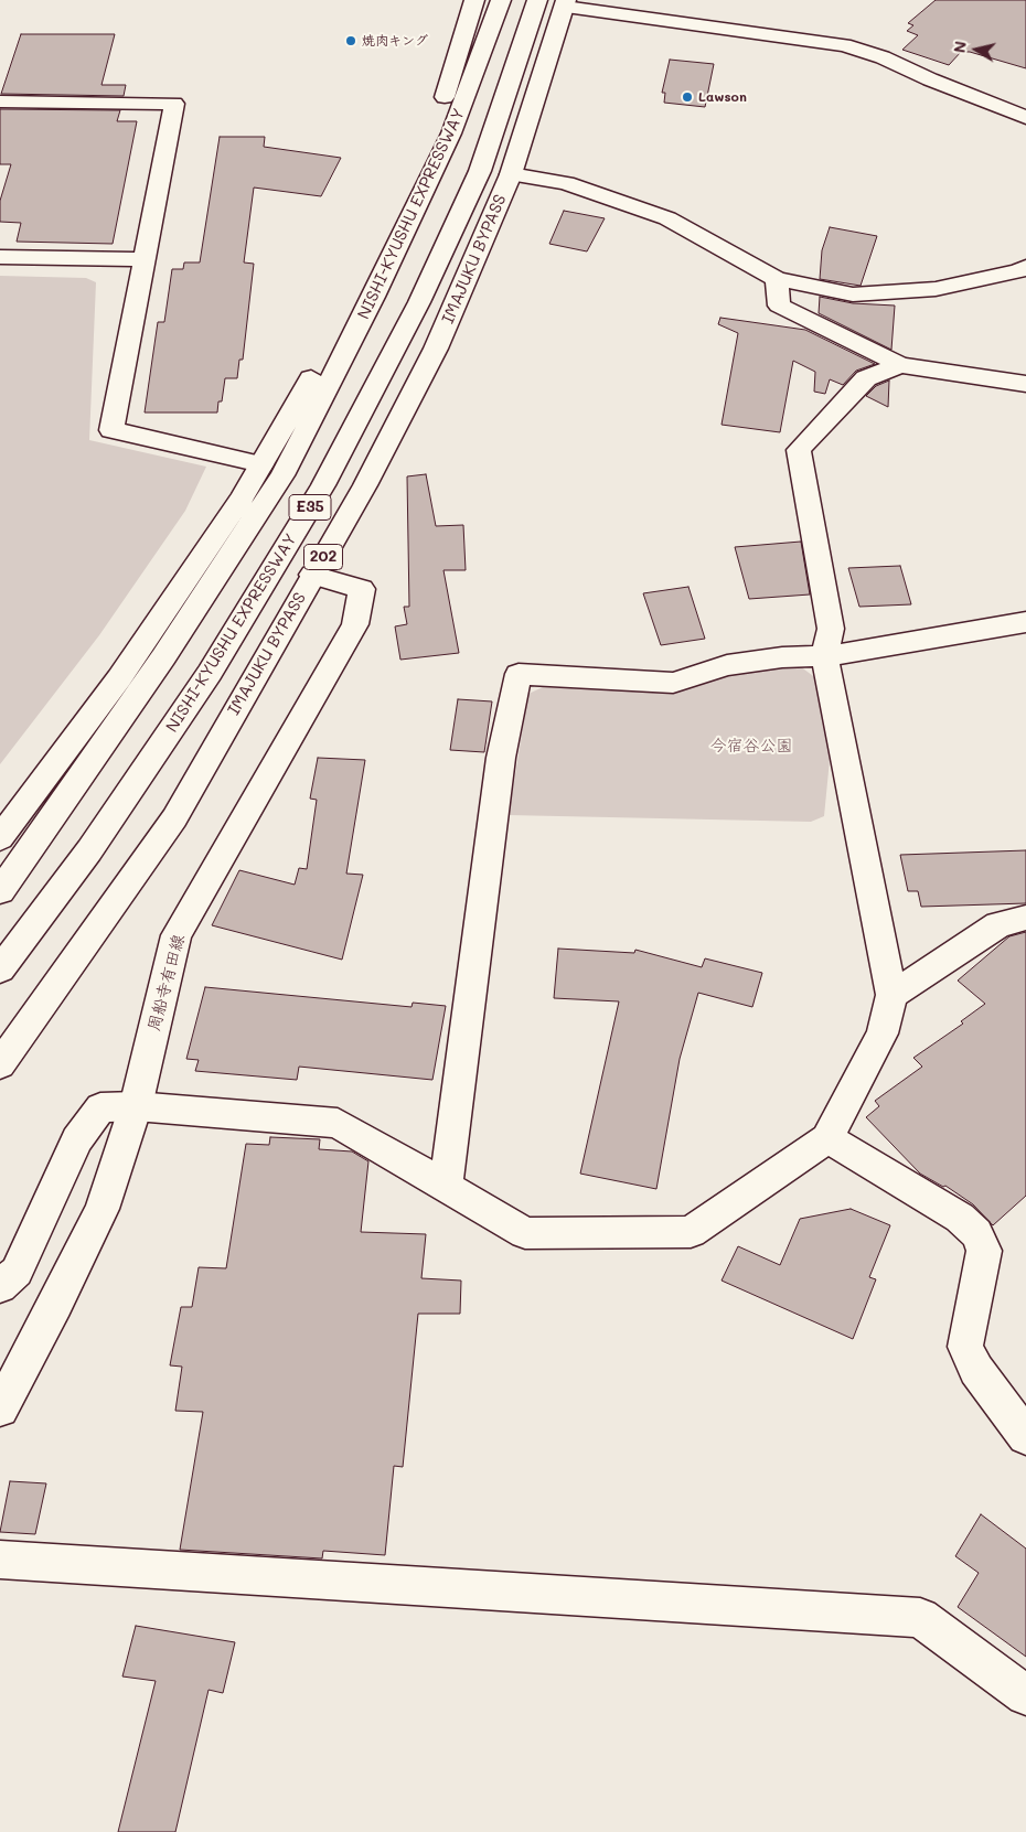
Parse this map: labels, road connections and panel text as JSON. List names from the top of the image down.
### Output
{
  "streets": {
    "main road": [
      "NISHI-KYUSHU EXPRESSWAY",
      "IMAJUKU BYPASS",
      "E35",
      "202",
      "周船寺有田線"
    ]
  },
  "crossings": [
    ["IMAJUKU BYPASS", "周船寺有田線"]
  ],
  "parks": ["今宿谷公園"],
  "places": ["焼肉キング", "Lawson"],
  "north": "left"
}
